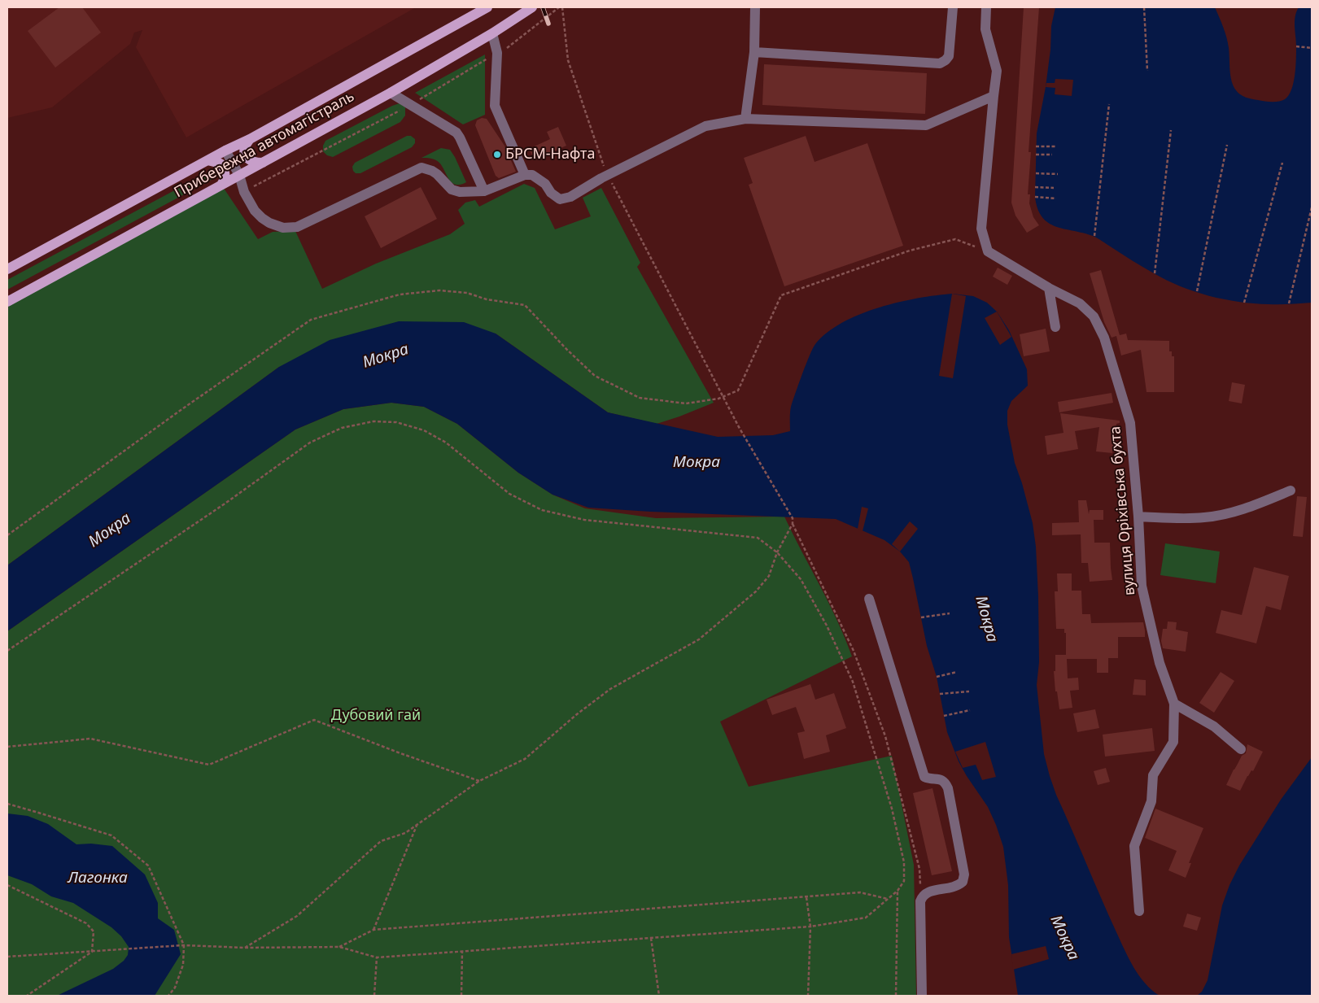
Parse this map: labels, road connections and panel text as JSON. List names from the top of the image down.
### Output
{
  "streets": {
    "main road": ["Прибережна автомагістраль"],
    "street": ["вулиця Оріхівська бухта"]
  },
  "water": ["Мокра", "Лагонка"],
  "parks": ["Дубовий гай"],
  "places": ["БРСМ-Нафта"]
}
